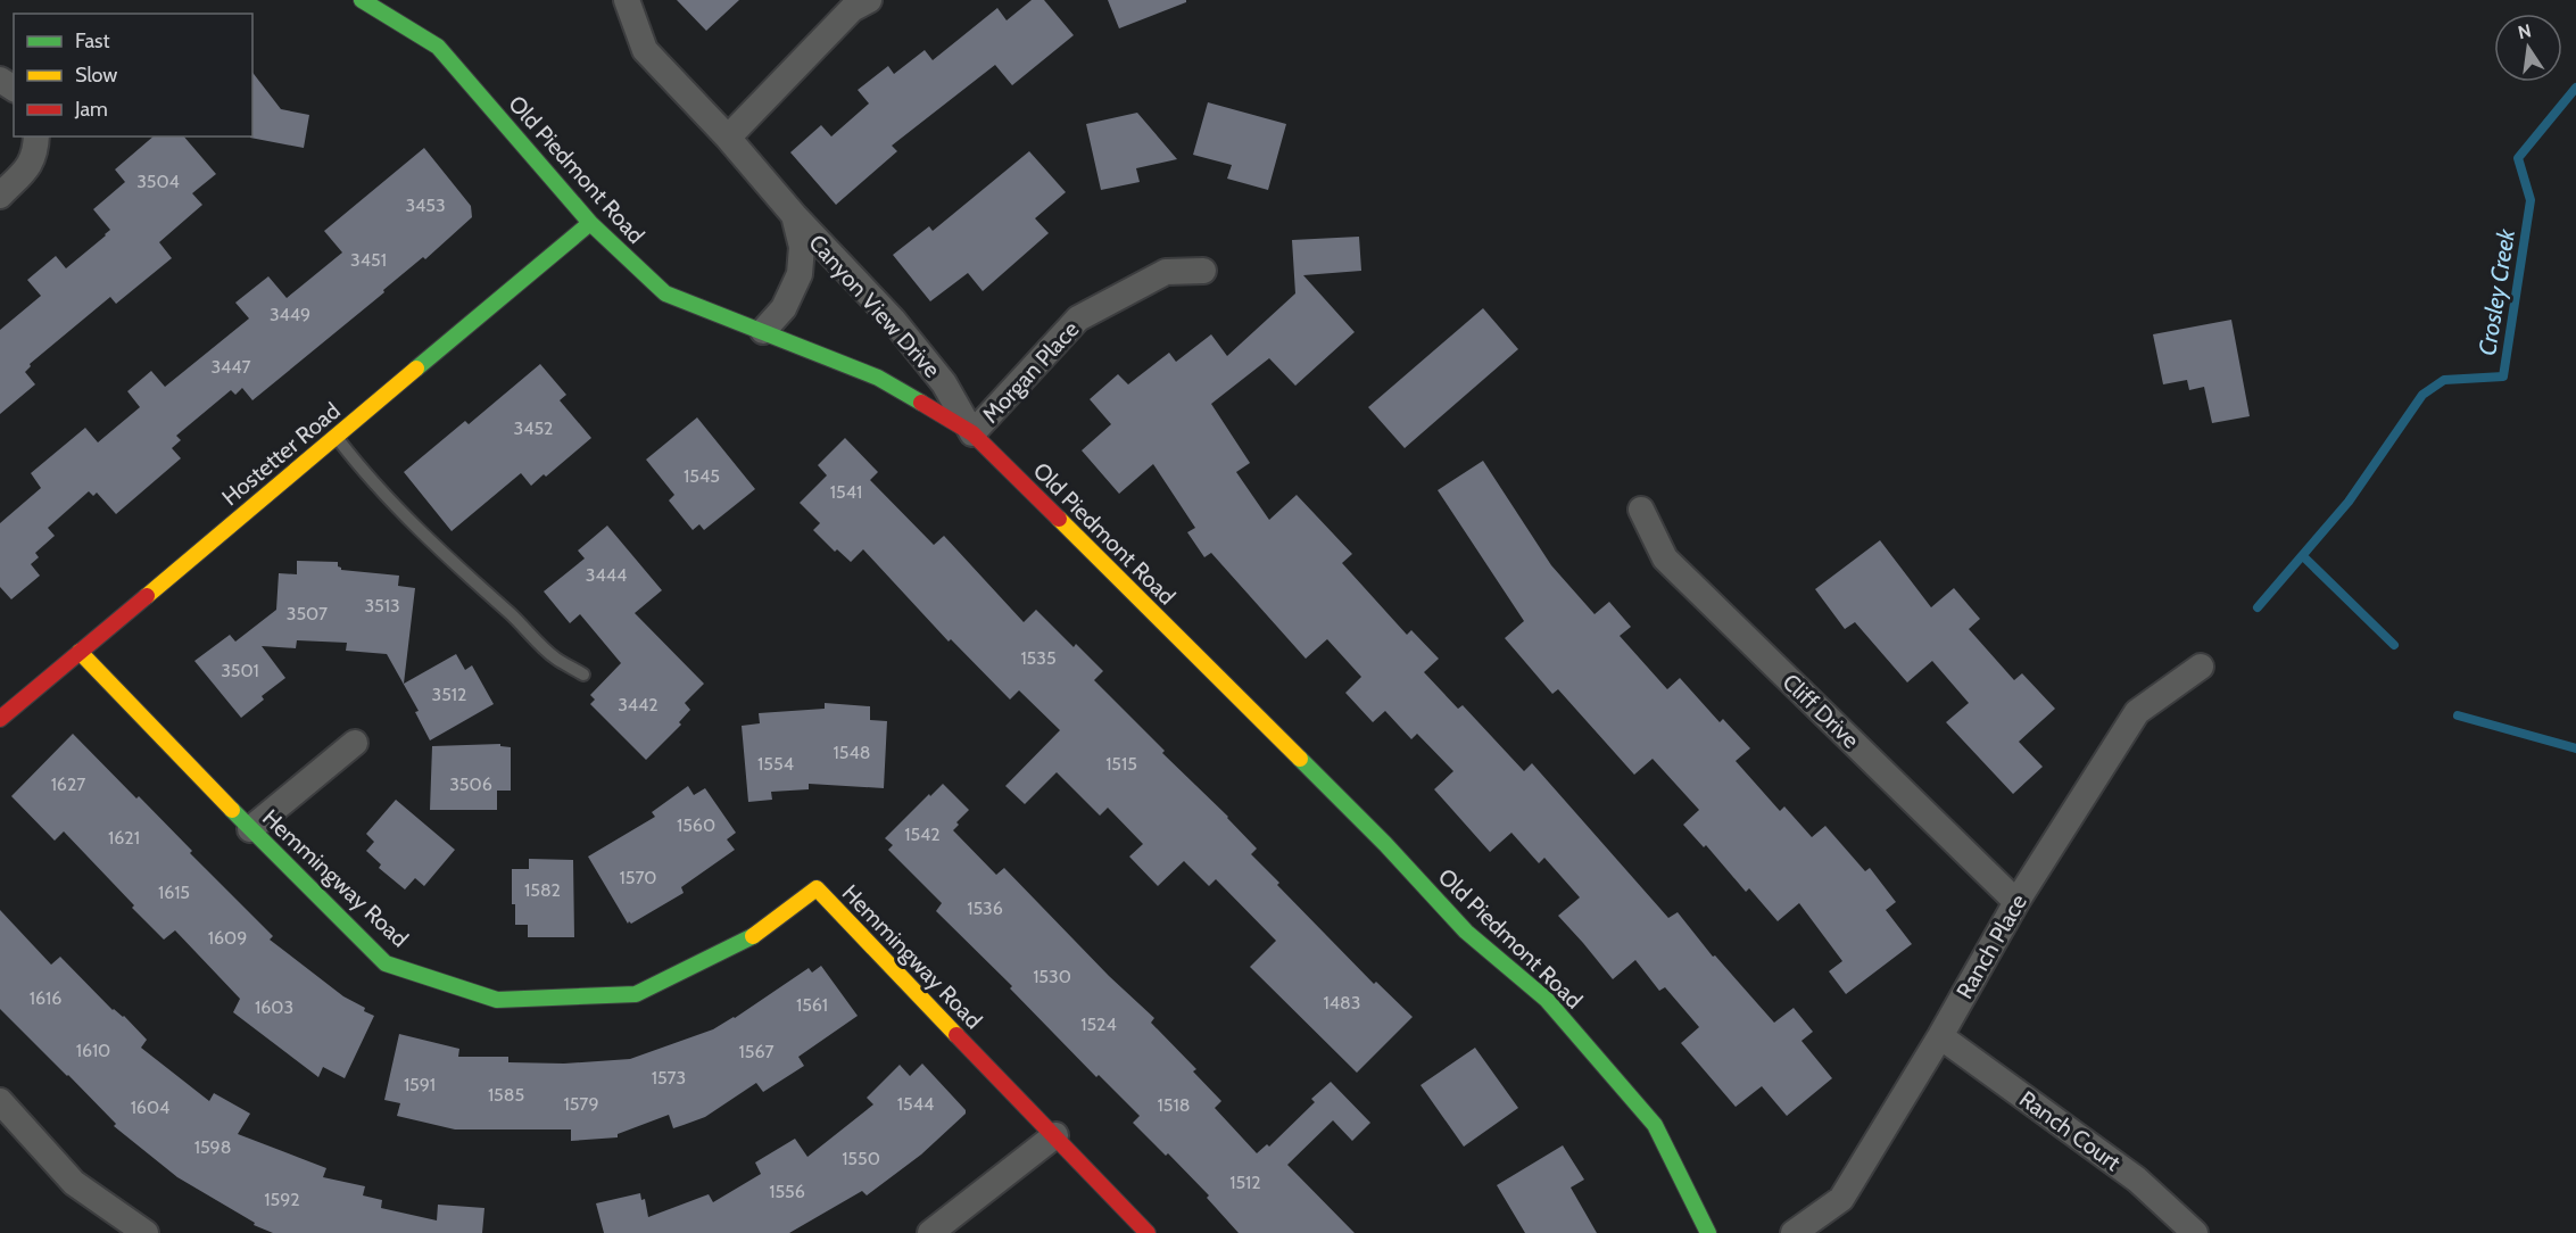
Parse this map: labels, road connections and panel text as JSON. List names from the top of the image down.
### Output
{
  "streets": {
    "street": [
      "Old Piedmont Road",
      "Canyon View Drive",
      "Morgan Place",
      "Hostetter Road",
      "Cliff Drive",
      "Hemmingway Road",
      "Ranch Place",
      "Ranch Court"
    ]
  },
  "crossings": [
    ["Old Piedmont Road", "Canyon View Drive"],
    ["Old Piedmont Road", "Morgan Place"],
    ["Old Piedmont Road", "Hostetter Road"],
    ["Canyon View Drive", "Morgan Place"],
    ["Hostetter Road", "Hemmingway Road"],
    ["Cliff Drive", "Ranch Place"],
    ["Ranch Place", "Ranch Court"]
  ],
  "water": ["Crosley Creek"],
  "house_numbers": [
    "3504",
    "3453",
    "3451",
    "3449",
    "3447",
    "3452",
    "1545",
    "1541",
    "3444",
    "3513",
    "3507",
    "1535",
    "3501",
    "3512",
    "3442",
    "1548",
    "1554",
    "1515",
    "1627",
    "3506",
    "1560",
    "1542",
    "1621",
    "1570",
    "1582",
    "1615",
    "1536",
    "1609",
    "1530",
    "1616",
    "1483",
    "1561",
    "1603",
    "1524",
    "1610",
    "1567",
    "1573",
    "1591",
    "1585",
    "1579",
    "1544",
    "1518",
    "1604",
    "1598",
    "1550",
    "1512",
    "1556",
    "1592"
  ],
  "legend": ["Fast", "Slow", "Jam"],
  "north": "top"
}
